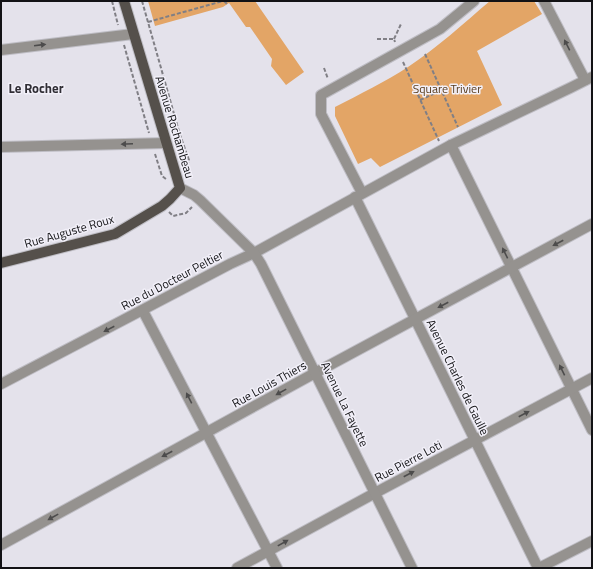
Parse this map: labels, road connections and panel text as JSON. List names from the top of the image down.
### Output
{
  "streets": {
    "main road": ["Avenue Rochambeau", "Rue Auguste Roux"],
    "street": [
      "Rue du Docteur Peltier",
      "Avenue Charles de Gaulle",
      "Rue Louis Thiers",
      "Avenue La Fayette",
      "Rue Pierre Loti"
    ]
  },
  "crossings": [
    ["Avenue Rochambeau", "Rue Auguste Roux"],
    ["Avenue Rochambeau", "Rue du Docteur Peltier"],
    ["Avenue Rochambeau", "Avenue La Fayette"],
    ["Rue du Docteur Peltier", "Avenue Charles de Gaulle"],
    ["Rue du Docteur Peltier", "Avenue La Fayette"],
    ["Avenue Charles de Gaulle", "Rue Louis Thiers"],
    ["Avenue Charles de Gaulle", "Rue Pierre Loti"],
    ["Rue Louis Thiers", "Avenue La Fayette"],
    ["Avenue La Fayette", "Rue Pierre Loti"]
  ],
  "one_way": ["Rue Louis Thiers", "Rue Pierre Loti"],
  "districts": ["Le Rocher"],
  "parks": ["Square Trivier"]
}
